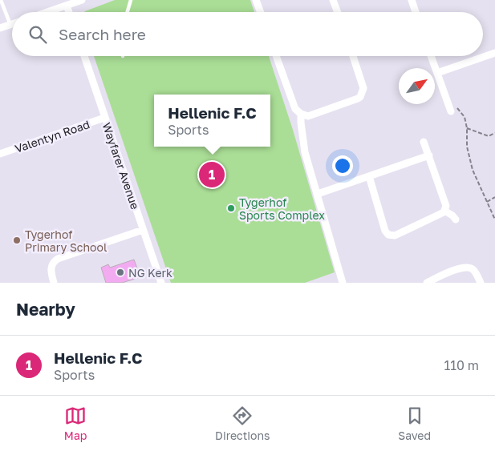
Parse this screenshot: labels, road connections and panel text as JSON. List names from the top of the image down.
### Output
{
  "streets": {
    "street": ["Valentyn Road", "Wayfarer Avenue"]
  },
  "crossings": [
    ["Valentyn Road", "Wayfarer Avenue"]
  ],
  "places": ["Tygerhof Sports Complex", "Tygerhof Primary School", "NG Kerk"],
  "north": "top right",
  "page": {
    "search": "Search here",
    "popup": ["Hellenic F.C", "Sports"],
    "pins": "1",
    "heading": "Nearby",
    "list": [
      {
        "mark": "1",
        "name": "Hellenic F.C",
        "note": "Sports",
        "value": "110 m"
      }
    ],
    "nav": ["Map", "Directions", "Saved"]
  }
}
